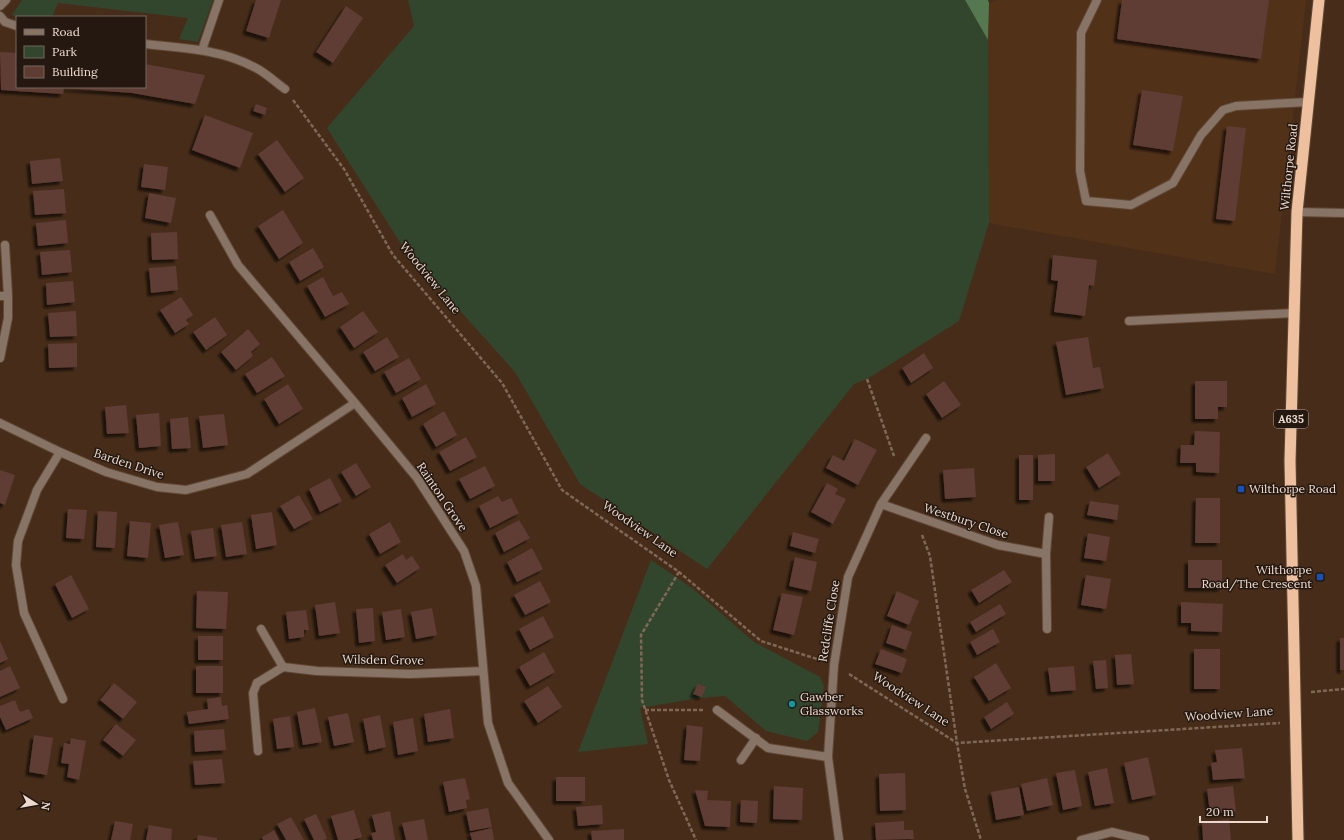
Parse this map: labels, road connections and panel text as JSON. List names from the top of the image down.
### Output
{
  "streets": {
    "highway": ["Wilthorpe Road", "A635"],
    "street": [
      "Barden Drive",
      "Rainton Grove",
      "Westbury Close",
      "Redcliffe Close",
      "Wilsden Grove"
    ],
    "path": ["Woodview Lane"]
  },
  "crossings": [
    ["Wilthorpe Road", "Woodview Lane"],
    ["Woodview Lane", "Redcliffe Close"],
    ["Barden Drive", "Rainton Grove"],
    ["Rainton Grove", "Wilsden Grove"],
    ["Westbury Close", "Redcliffe Close"]
  ],
  "places": {
    "transit": ["Wilthorpe Road", "Wilthorpe Road/The Crescent"],
    "other": ["Gawber Glassworks"]
  },
  "legend": ["Road", "Park", "Building"],
  "scale_bar": "20 m",
  "north": "right"
}
